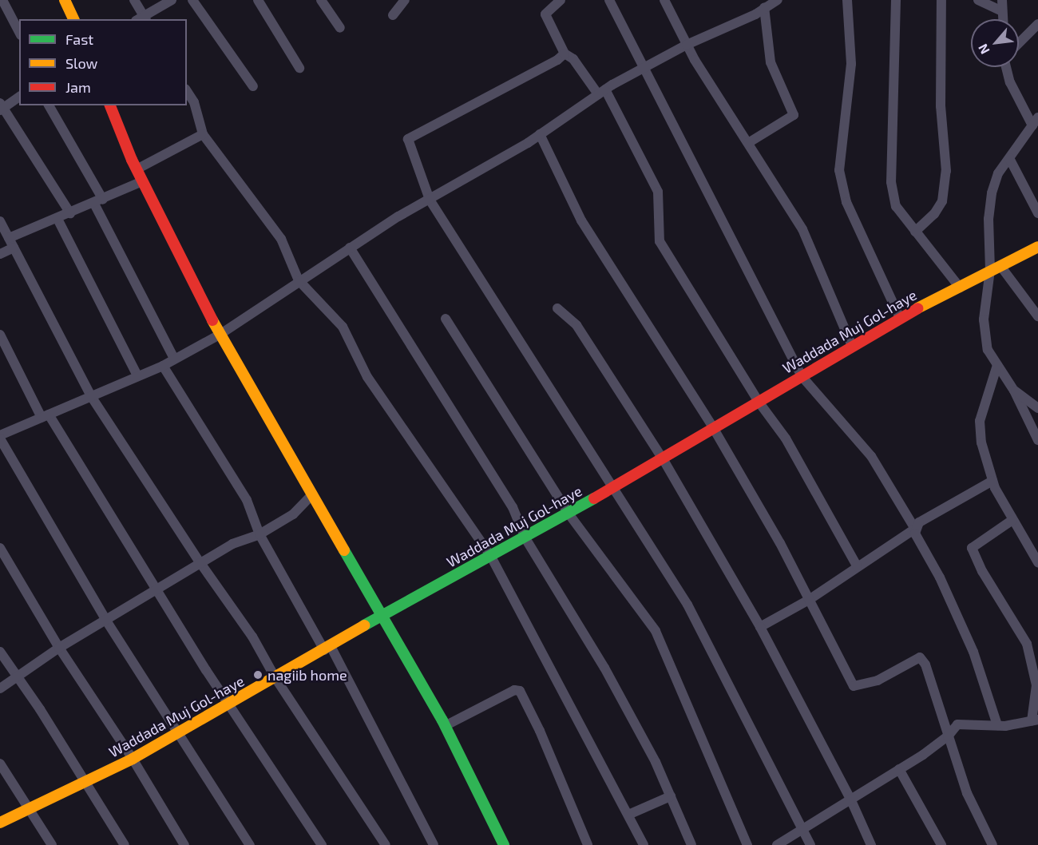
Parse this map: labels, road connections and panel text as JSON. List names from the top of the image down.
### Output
{
  "streets": {
    "street": ["Waddada Muj Gol-haye"]
  },
  "places": ["nagiib home"],
  "legend": ["Fast", "Slow", "Jam"],
  "north": "bottom left"
}
